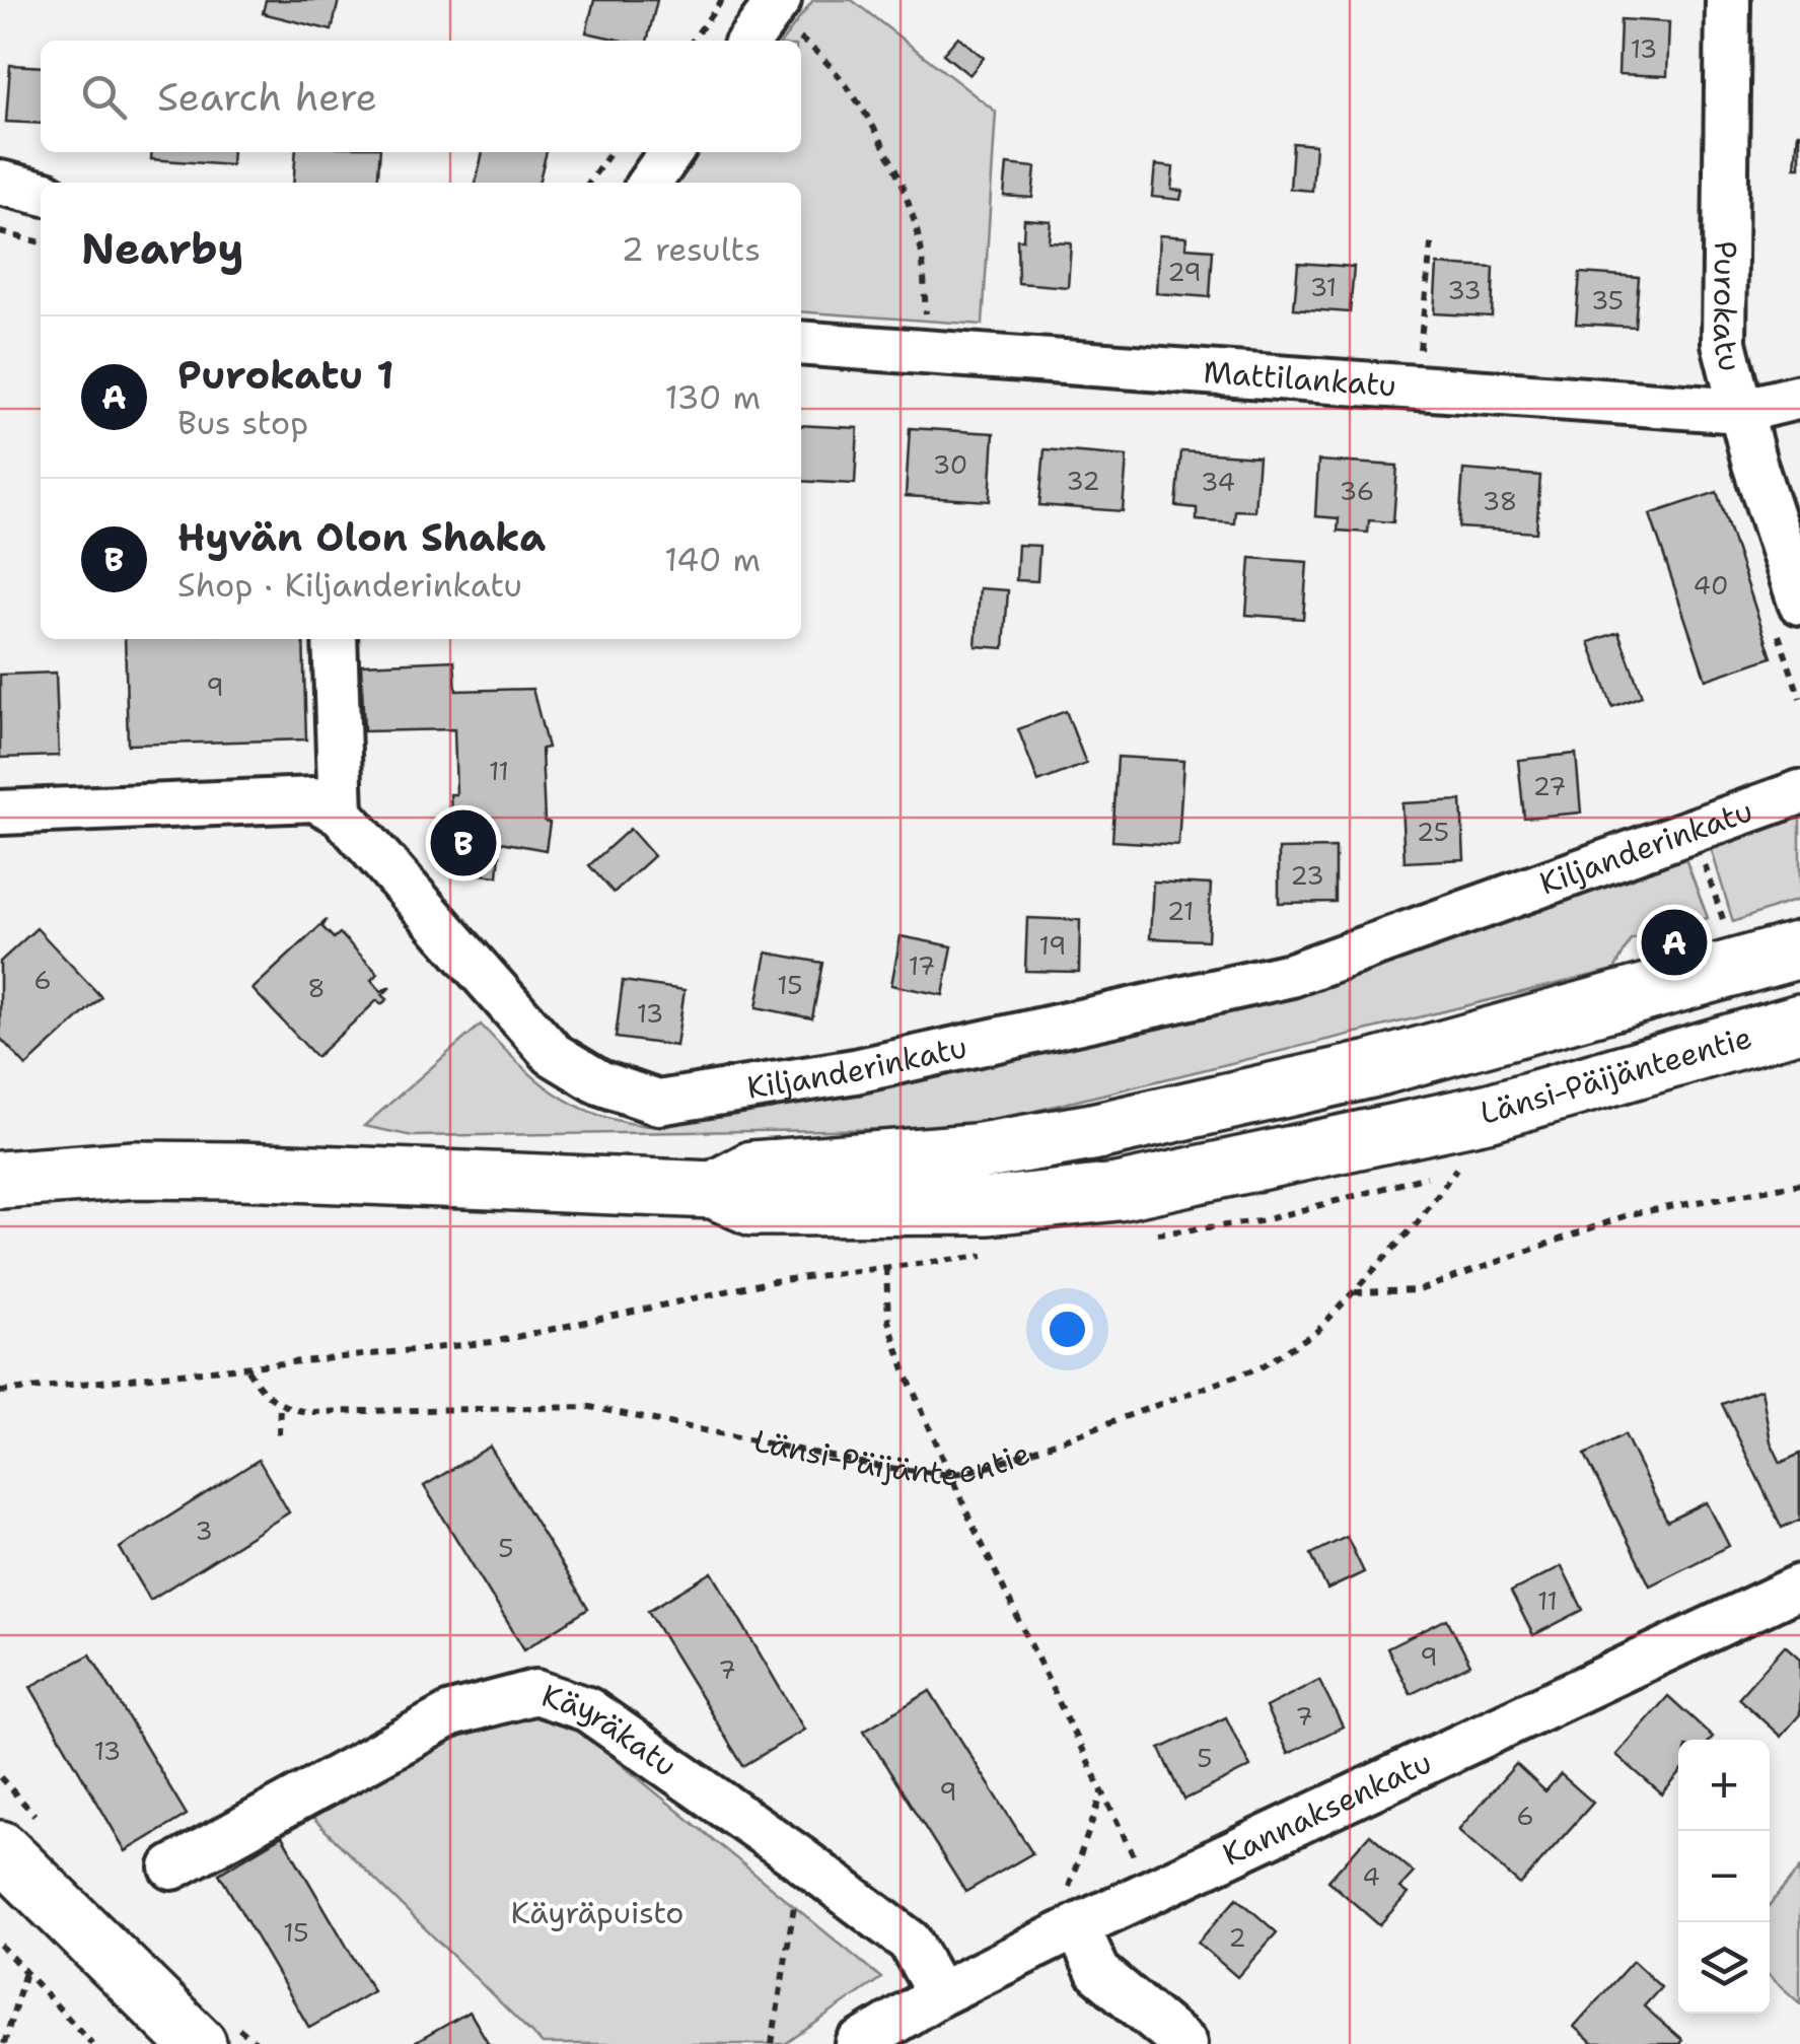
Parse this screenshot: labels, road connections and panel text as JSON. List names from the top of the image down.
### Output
{
  "streets": {
    "main road": ["Länsi-Päijänteentie"],
    "street": [
      "Purokatu",
      "Mattilankatu",
      "Kiljanderinkatu",
      "Käyräkatu",
      "Kannaksenkatu"
    ]
  },
  "crossings": [
    ["Purokatu", "Mattilankatu"],
    ["Käyräkatu", "Kannaksenkatu"]
  ],
  "parks": ["Käyräpuisto"],
  "house_numbers": [
    "13",
    "29",
    "31",
    "33",
    "35",
    "30",
    "32",
    "34",
    "36",
    "38",
    "40",
    "9",
    "11",
    "27",
    "25",
    "23",
    "21",
    "19",
    "17",
    "6",
    "15",
    "8",
    "13",
    "3",
    "5",
    "11",
    "9",
    "7",
    "7",
    "13",
    "5",
    "9",
    "6",
    "4",
    "15",
    "2"
  ],
  "page": {
    "search": "Search here",
    "heading": ["Nearby", "2 results"],
    "list": [
      {
        "mark": "A",
        "name": "Purokatu 1",
        "note": "Bus stop",
        "value": "130 m"
      },
      {
        "mark": "B",
        "name": "Hyvän Olon Shaka",
        "note": "Shop · Kiljanderinkatu",
        "value": "140 m"
      }
    ],
    "pins": ["B", "A"],
    "map_buttons": ["+", "−"]
  }
}
